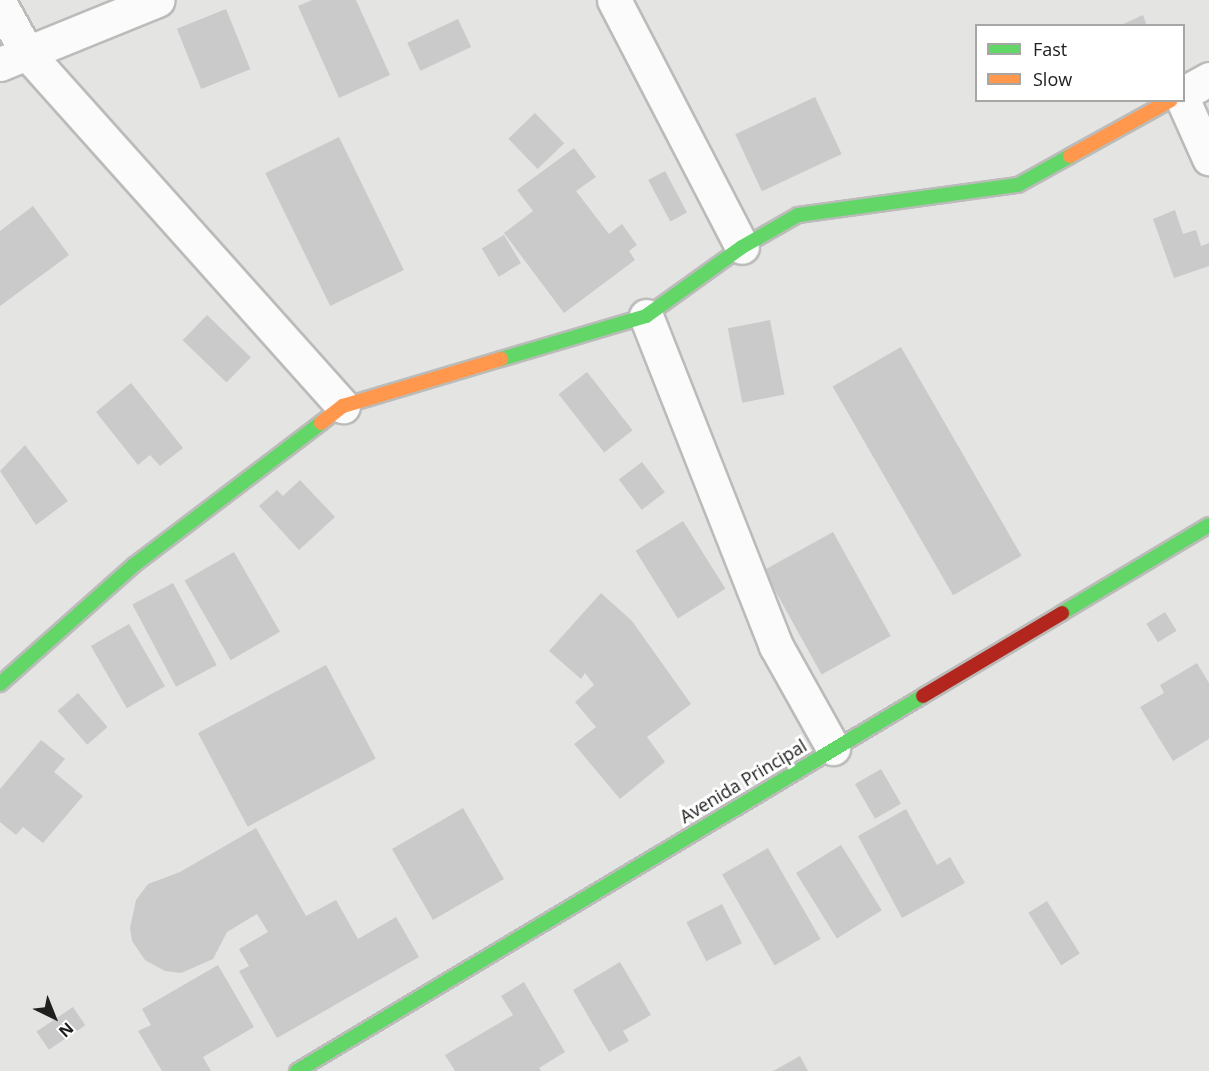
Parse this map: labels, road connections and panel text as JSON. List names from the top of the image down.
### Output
{
  "streets": {
    "street": ["Avenida Principal"]
  },
  "legend": ["Fast", "Slow"],
  "north": "bottom right"
}
